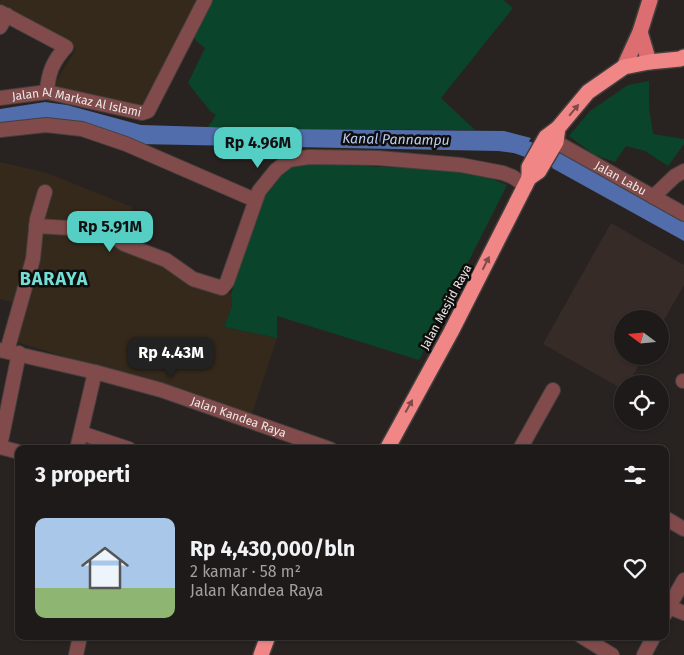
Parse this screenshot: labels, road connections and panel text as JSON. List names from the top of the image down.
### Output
{
  "streets": {
    "highway": ["Jalan Mesjid Raya"],
    "street": ["Jalan Al Markaz Al Islami", "Jalan Labu", "Jalan Kandea Raya"]
  },
  "crossings": [
    ["Jalan Labu", "Jalan Mesjid Raya"]
  ],
  "one_way": ["Jalan Mesjid Raya"],
  "districts": ["BARAYA"],
  "water": ["Kanal Pannampu"],
  "north": "left",
  "page": {
    "price": ["Rp 4.96M", "Rp 5.91M", "Rp 4.43M"],
    "heading": "3 properti",
    "list": [
      {
        "name": "Rp 4,430,000/bln",
        "note": "2 kamar · 58 m² · Jalan Kandea Raya"
      }
    ]
  }
}
